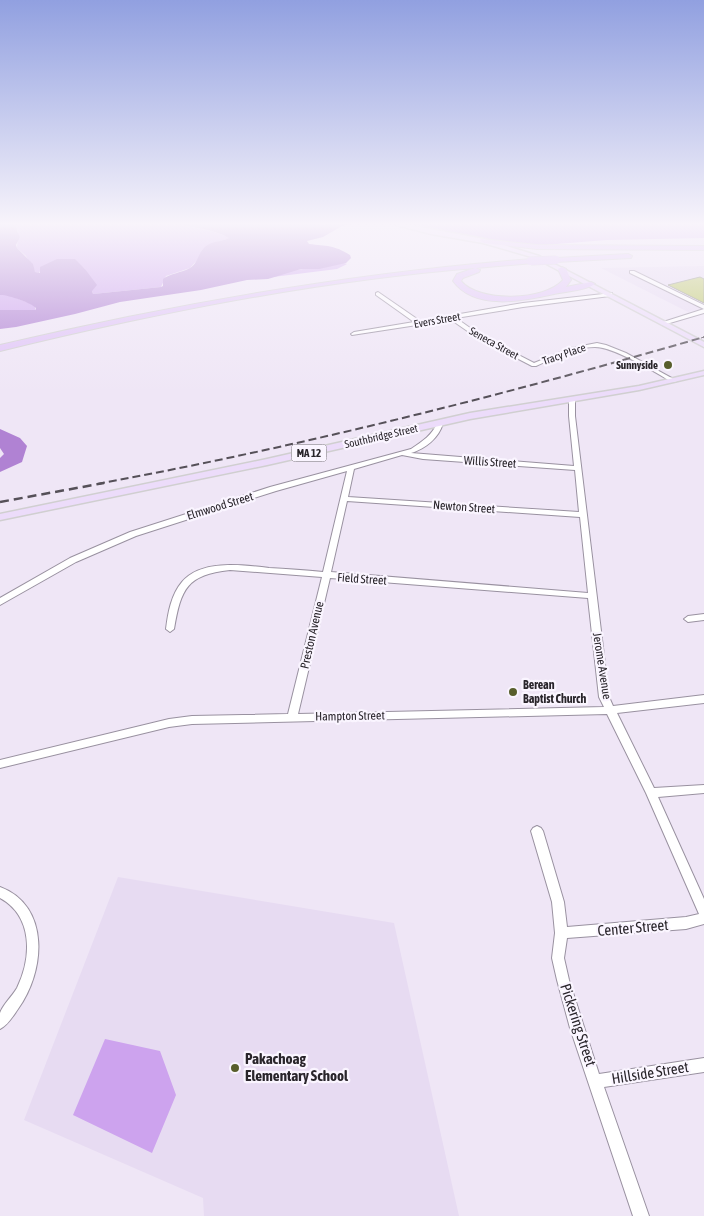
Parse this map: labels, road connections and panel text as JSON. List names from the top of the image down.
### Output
{
  "streets": {
    "main road": ["Southbridge Street", "MA 12"],
    "street": [
      "Evers Street",
      "Seneca Street",
      "Tracy Place",
      "Willis Street",
      "Elmwood Street",
      "Newton Street",
      "Field Street",
      "Preston Avenue",
      "Jerome Avenue",
      "Hampton Street",
      "Center Street",
      "Pickering Street",
      "Hillside Street"
    ]
  },
  "crossings": [
    ["Evers Street", "Seneca Street"],
    ["Seneca Street", "Tracy Place"],
    ["Tracy Place", "Southbridge Street"],
    ["Southbridge Street", "Elmwood Street"],
    ["Southbridge Street", "Jerome Avenue"],
    ["Willis Street", "Elmwood Street"],
    ["Willis Street", "Jerome Avenue"],
    ["Elmwood Street", "Preston Avenue"],
    ["Newton Street", "Preston Avenue"],
    ["Newton Street", "Jerome Avenue"],
    ["Field Street", "Preston Avenue"],
    ["Field Street", "Jerome Avenue"],
    ["Preston Avenue", "Hampton Street"],
    ["Jerome Avenue", "Hampton Street"],
    ["Center Street", "Pickering Street"],
    ["Pickering Street", "Hillside Street"]
  ],
  "places": ["Sunnyside", "Berean Baptist Church", "Pakachoag Elementary School"]
}
